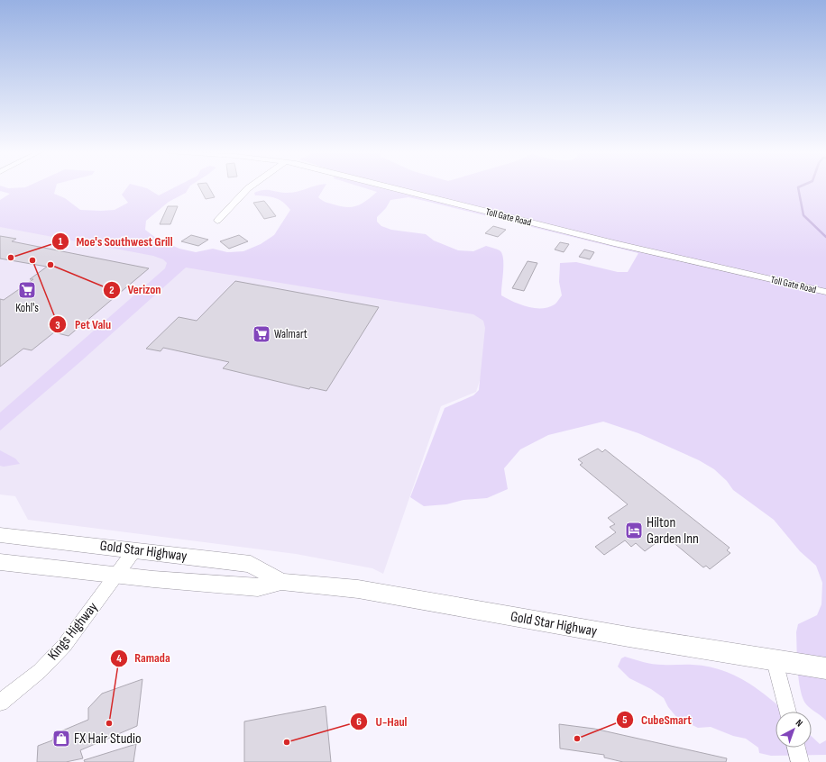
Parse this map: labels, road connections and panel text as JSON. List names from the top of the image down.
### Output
{
  "streets": {
    "main road": ["Gold Star Highway"],
    "street": ["Toll Gate Road", "Kings Highway"]
  },
  "crossings": [
    ["Gold Star Highway", "Kings Highway"]
  ],
  "places": {
    "other": [
      "Moe's Southwest Grill",
      "Pet Valu",
      "Verizon",
      "Ramada",
      "CubeSmart",
      "U-Haul"
    ],
    "supermarket": ["Kohl's", "Walmart"],
    "hotel": ["Hilton Garden Inn"],
    "shop": ["FX Hair Studio"]
  },
  "north": "top right"
}
